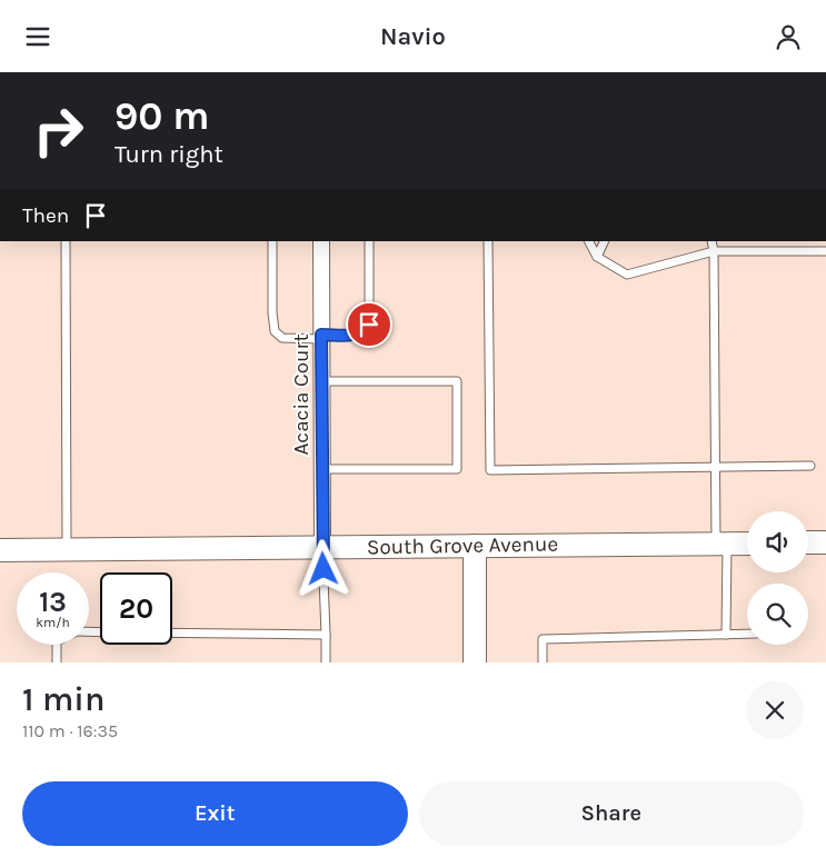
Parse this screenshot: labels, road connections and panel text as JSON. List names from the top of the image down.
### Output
{
  "streets": {
    "main road": ["South Grove Avenue"],
    "street": ["Acacia Court"]
  },
  "crossings": [
    ["Acacia Court", "South Grove Avenue"]
  ],
  "page": {
    "header": "Navio",
    "turn": ["90 m", "Turn right"],
    "then": "Then",
    "speed": "13 km/h",
    "limit": "20",
    "heading": ["1 min", "110 m · 16:35"],
    "buttons": ["Exit", "Share"]
  }
}
